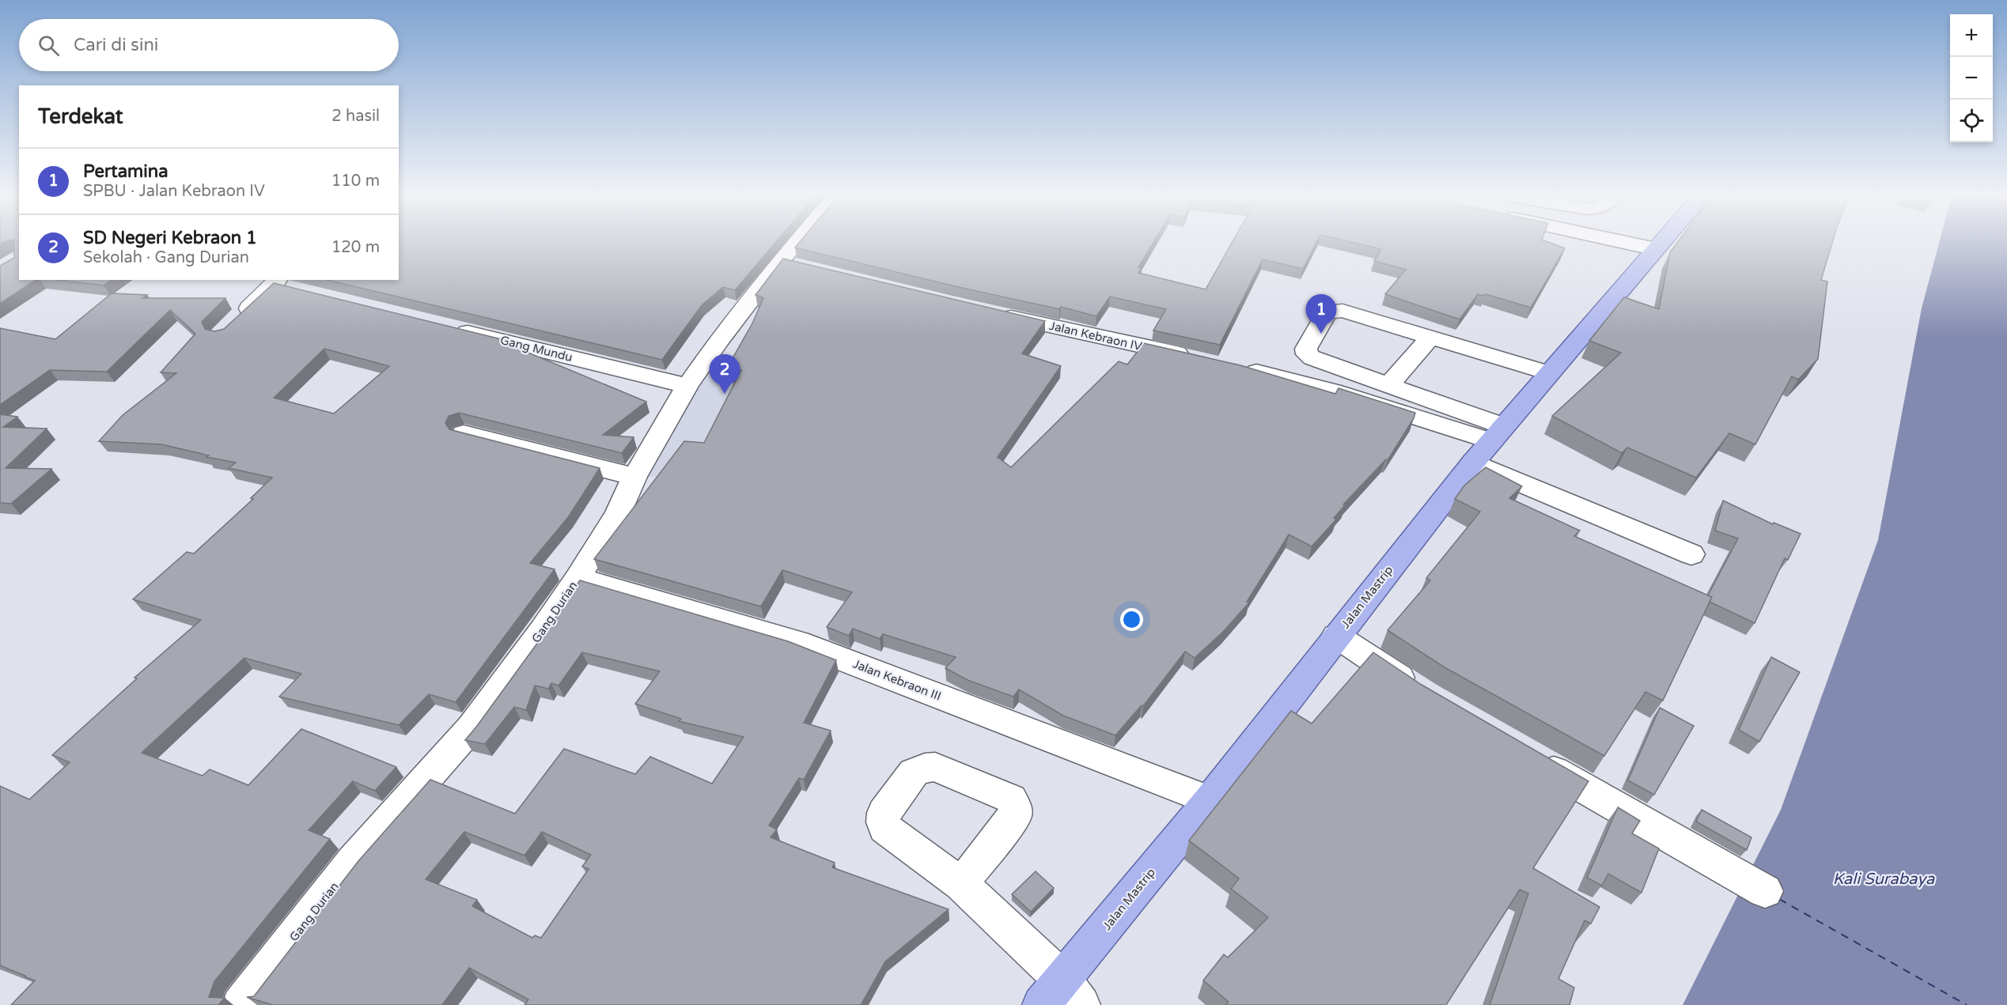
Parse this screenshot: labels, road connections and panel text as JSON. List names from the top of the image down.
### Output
{
  "streets": {
    "main road": ["Jalan Mastrip"],
    "street": [
      "Jalan Kebraon IV",
      "Gang Mundu",
      "Gang Durian",
      "Jalan Kebraon III"
    ]
  },
  "crossings": [
    ["Gang Mundu", "Gang Durian"],
    ["Jalan Mastrip", "Jalan Kebraon III"],
    ["Gang Durian", "Jalan Kebraon III"]
  ],
  "water": ["Kali Surabaya"],
  "page": {
    "map_buttons": ["+", "−"],
    "search": "Cari di sini",
    "heading": ["Terdekat", "2 hasil"],
    "list": [
      {
        "mark": "1",
        "name": "Pertamina",
        "note": "SPBU · Jalan Kebraon IV",
        "value": "110 m"
      },
      {
        "mark": "2",
        "name": "SD Negeri Kebraon 1",
        "note": "Sekolah · Gang Durian",
        "value": "120 m"
      }
    ],
    "pins": ["1", "2"]
  }
}
